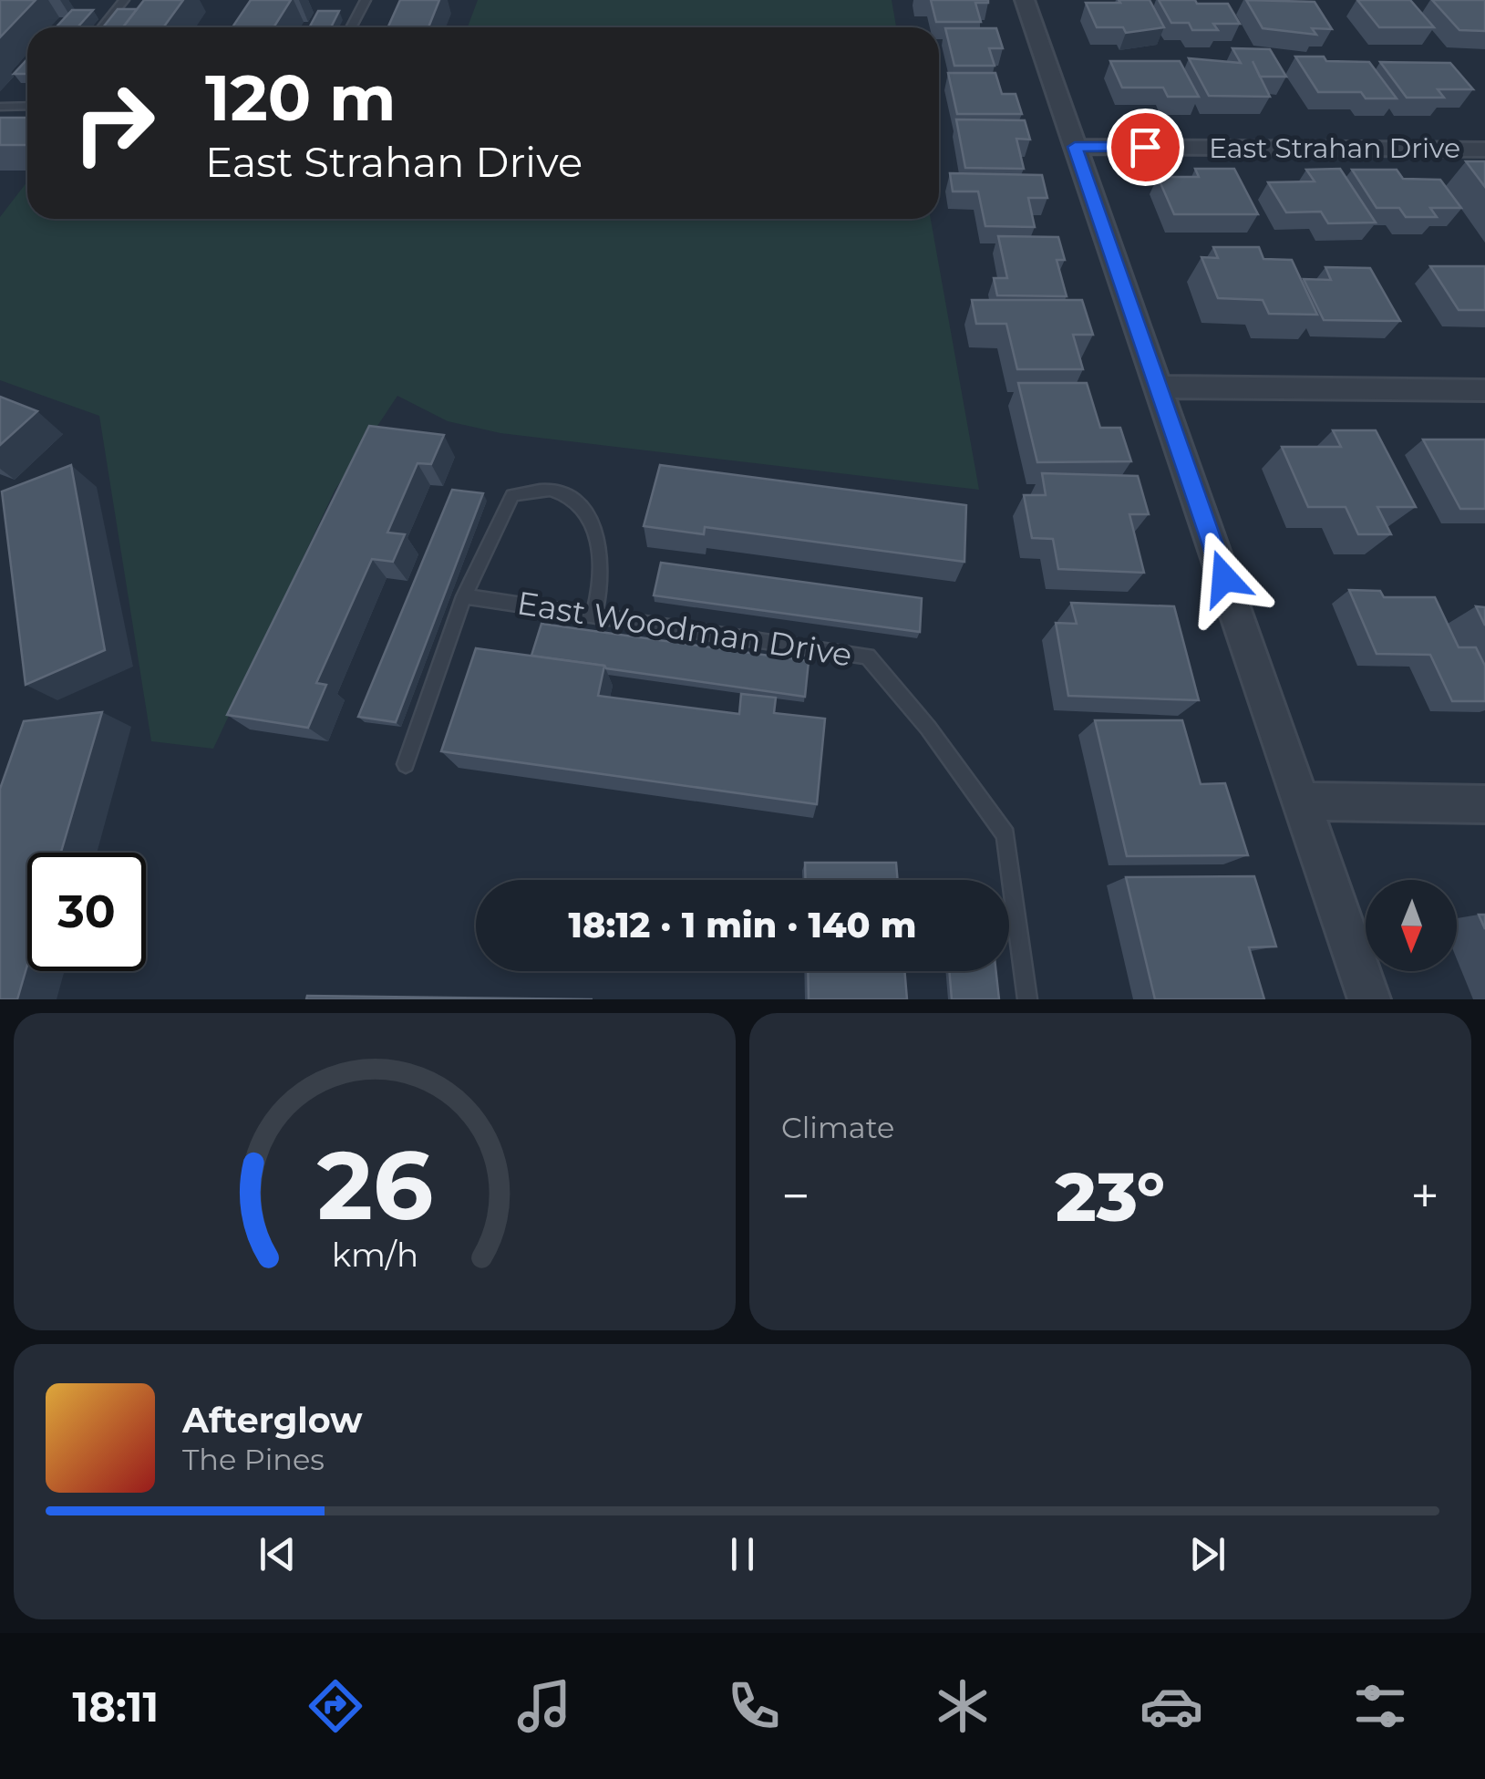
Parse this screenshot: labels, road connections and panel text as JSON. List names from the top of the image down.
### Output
{
  "streets": {
    "street": ["East Strahan Drive"],
    "lane": ["East Woodman Drive"]
  },
  "north": "bottom",
  "page": {
    "turn": ["120 m", "East Strahan Drive"],
    "limit": "30",
    "trip": "18:12 · 1 min · 140 m",
    "tile": "Climate",
    "heat": ["−", "23°", "+"],
    "song": ["Afterglow", "The Pines"],
    "tabs": "18:11",
    "gauge": ["26", "km/h"]
  }
}
